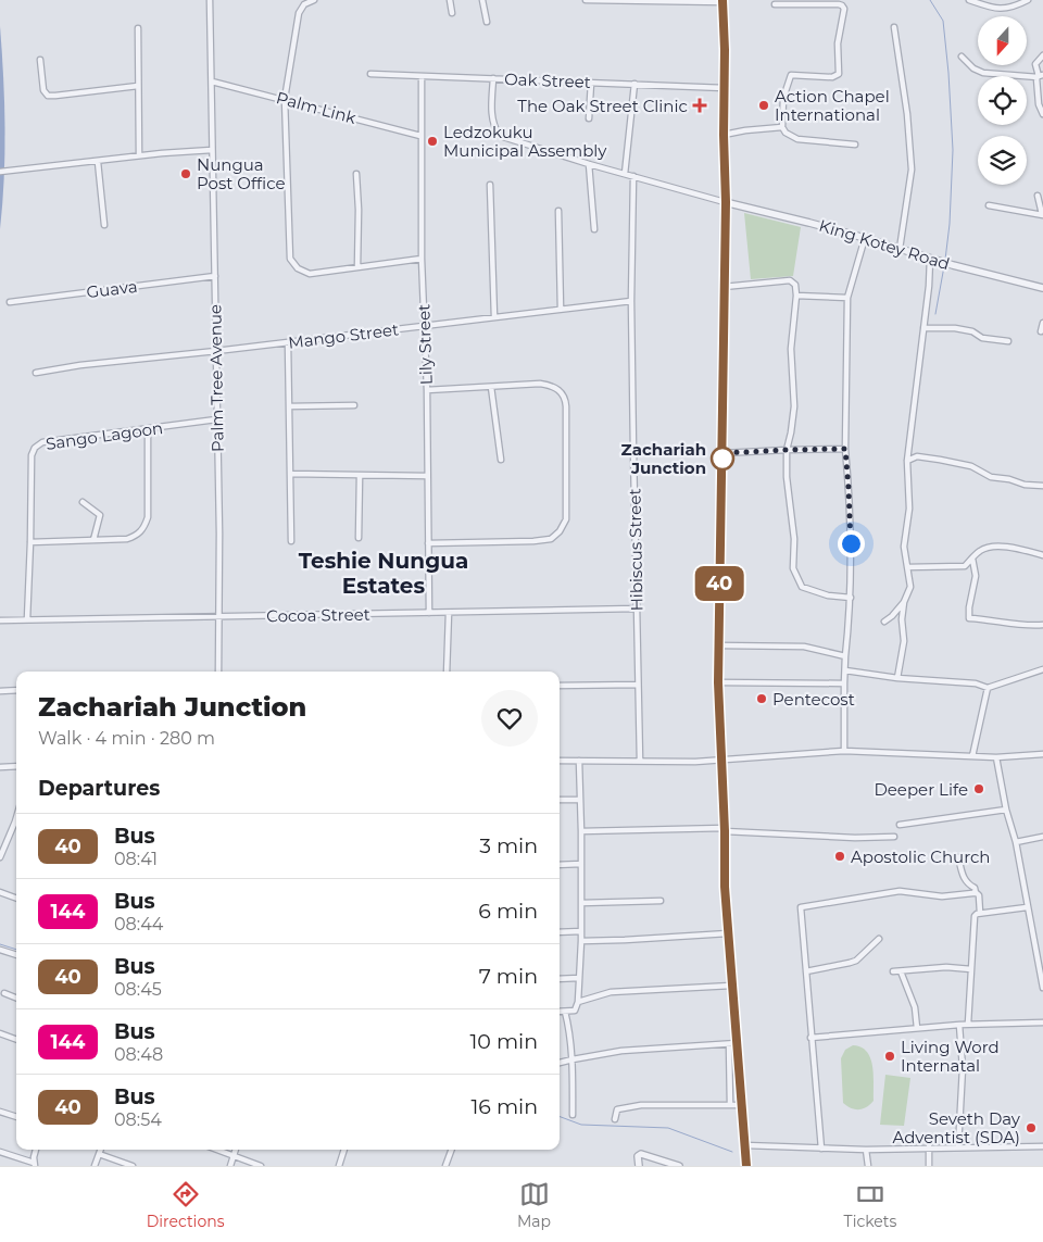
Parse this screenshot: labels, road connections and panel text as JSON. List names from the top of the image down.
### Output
{
  "streets": {
    "street": [
      "Oak Street",
      "Palm Link",
      "King Kotey Road",
      "Guava",
      "Mango Street",
      "Lily Street",
      "Palm Tree Avenue",
      "Sango Lagoon",
      "Hibiscus Street",
      "Cocoa Street"
    ]
  },
  "crossings": [
    ["Oak Street", "Lily Street"],
    ["Palm Link", "Lily Street"],
    ["Palm Link", "Palm Tree Avenue"],
    ["Guava", "Palm Tree Avenue"],
    ["Mango Street", "Lily Street"],
    ["Mango Street", "Palm Tree Avenue"],
    ["Mango Street", "Hibiscus Street"],
    ["Lily Street", "Cocoa Street"],
    ["Palm Tree Avenue", "Sango Lagoon"],
    ["Palm Tree Avenue", "Cocoa Street"],
    ["Sango Lagoon", "Cocoa Street"],
    ["Hibiscus Street", "Cocoa Street"]
  ],
  "districts": ["Teshie Nungua Estates"],
  "places": {
    "health": ["The Oak Street Clinic"],
    "other": [
      "Action Chapel International",
      "Ledzokuku Municipal Assembly",
      "Nungua Post Office",
      "Zachariah Junction",
      "Pentecost",
      "Deeper Life",
      "Apostolic Church",
      "Living Word Internatal",
      "Seveth Day Adventist (SDA)"
    ]
  },
  "lines": ["bus line 40"],
  "north": "bottom",
  "page": {
    "on_map": "40",
    "heading": [
      ["Zachariah Junction", "Walk · 4 min · 280 m"],
      "Departures"
    ],
    "list": [
      {
        "mark": "40",
        "name": "Bus",
        "note": "08:41",
        "value": "3 min"
      },
      {
        "mark": "144",
        "name": "Bus",
        "note": "08:44",
        "value": "6 min"
      },
      {
        "mark": "40",
        "name": "Bus",
        "note": "08:45",
        "value": "7 min"
      },
      {
        "mark": "144",
        "name": "Bus",
        "note": "08:48",
        "value": "10 min"
      },
      {
        "mark": "40",
        "name": "Bus",
        "note": "08:54",
        "value": "16 min"
      }
    ],
    "tabs": ["Directions", "Map", "Tickets"]
  }
}
